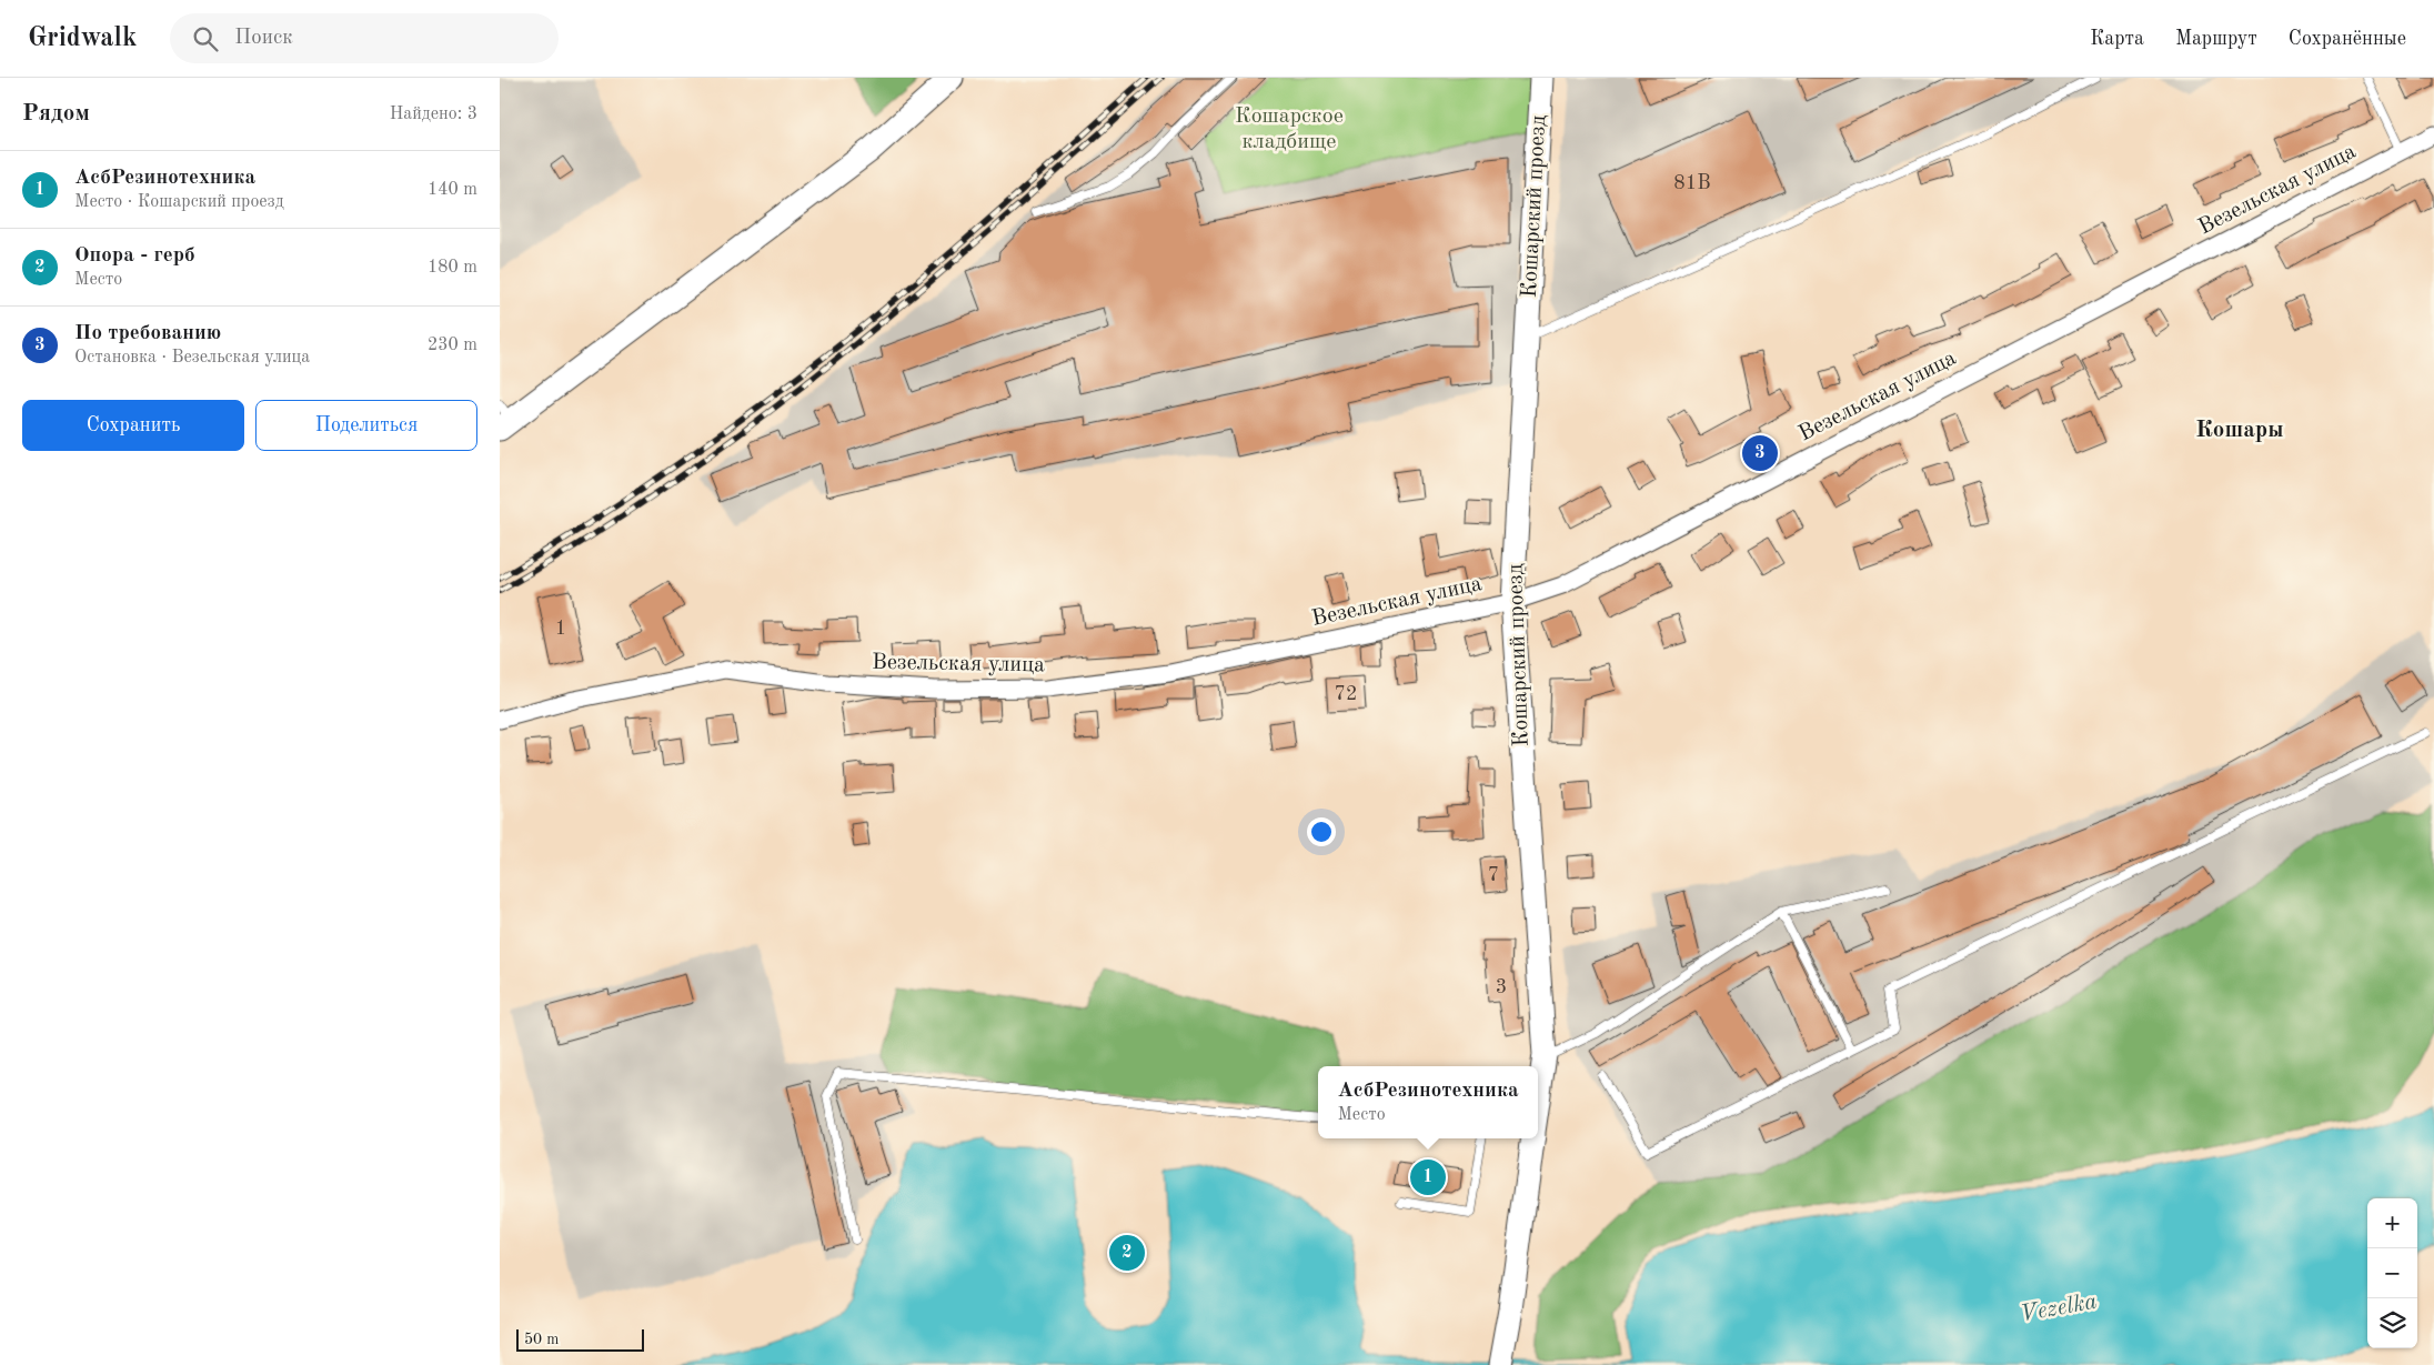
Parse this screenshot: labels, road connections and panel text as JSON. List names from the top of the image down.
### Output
{
  "streets": {
    "street": ["Везельская улица", "Кошарский проезд"]
  },
  "crossings": [
    ["Везельская улица", "Кошарский проезд"]
  ],
  "districts": ["Кошары"],
  "water": ["Vezelka"],
  "parks": ["Кошарское кладбище"],
  "house_numbers": [
    "81В",
    "1",
    "72",
    "7",
    "3"
  ],
  "scale_bar": "50 m",
  "page": {
    "header": "Gridwalk",
    "search": "Поиск",
    "nav": ["Карта", "Маршрут", "Сохранённые"],
    "heading": ["Рядом", "Найдено: 3"],
    "list": [
      {
        "mark": "1",
        "name": "АсбРезинотехника",
        "note": "Место · Кошарский проезд",
        "value": "140 m"
      },
      {
        "mark": "2",
        "name": "Опора - герб",
        "note": "Место",
        "value": "180 m"
      },
      {
        "mark": "3",
        "name": "По требованию",
        "note": "Остановка · Везельская улица",
        "value": "230 m"
      }
    ],
    "buttons": ["Сохранить", "Поделиться"],
    "pins": ["3", "1", "2"],
    "popup": ["АсбРезинотехника", "Место"],
    "map_buttons": ["+", "−"],
    "scale": "50 m"
  }
}
